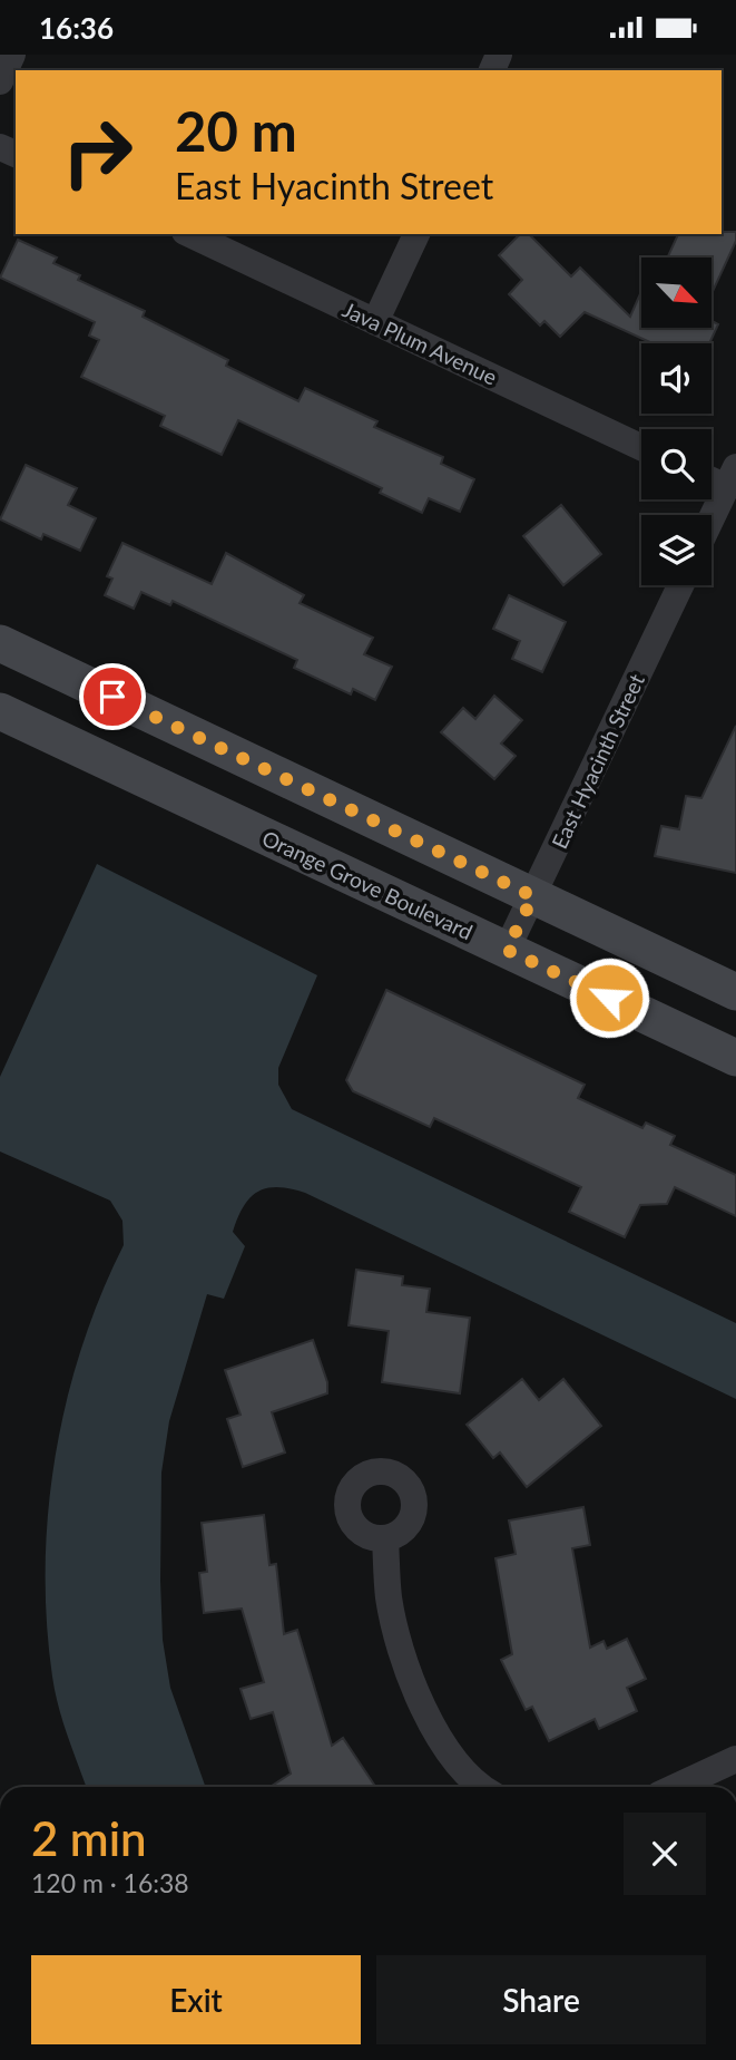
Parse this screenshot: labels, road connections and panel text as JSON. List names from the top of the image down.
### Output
{
  "streets": {
    "street": ["Java Plum Avenue", "East Hyacinth Street", "Orange Grove Boulevard"]
  },
  "crossings": [
    ["East Hyacinth Street", "Orange Grove Boulevard"]
  ],
  "north": "bottom right",
  "page": {
    "status": "16:36",
    "turn": ["20 m", "East Hyacinth Street"],
    "heading": ["2 min", "120 m · 16:38"],
    "buttons": ["Exit", "Share"]
  }
}
